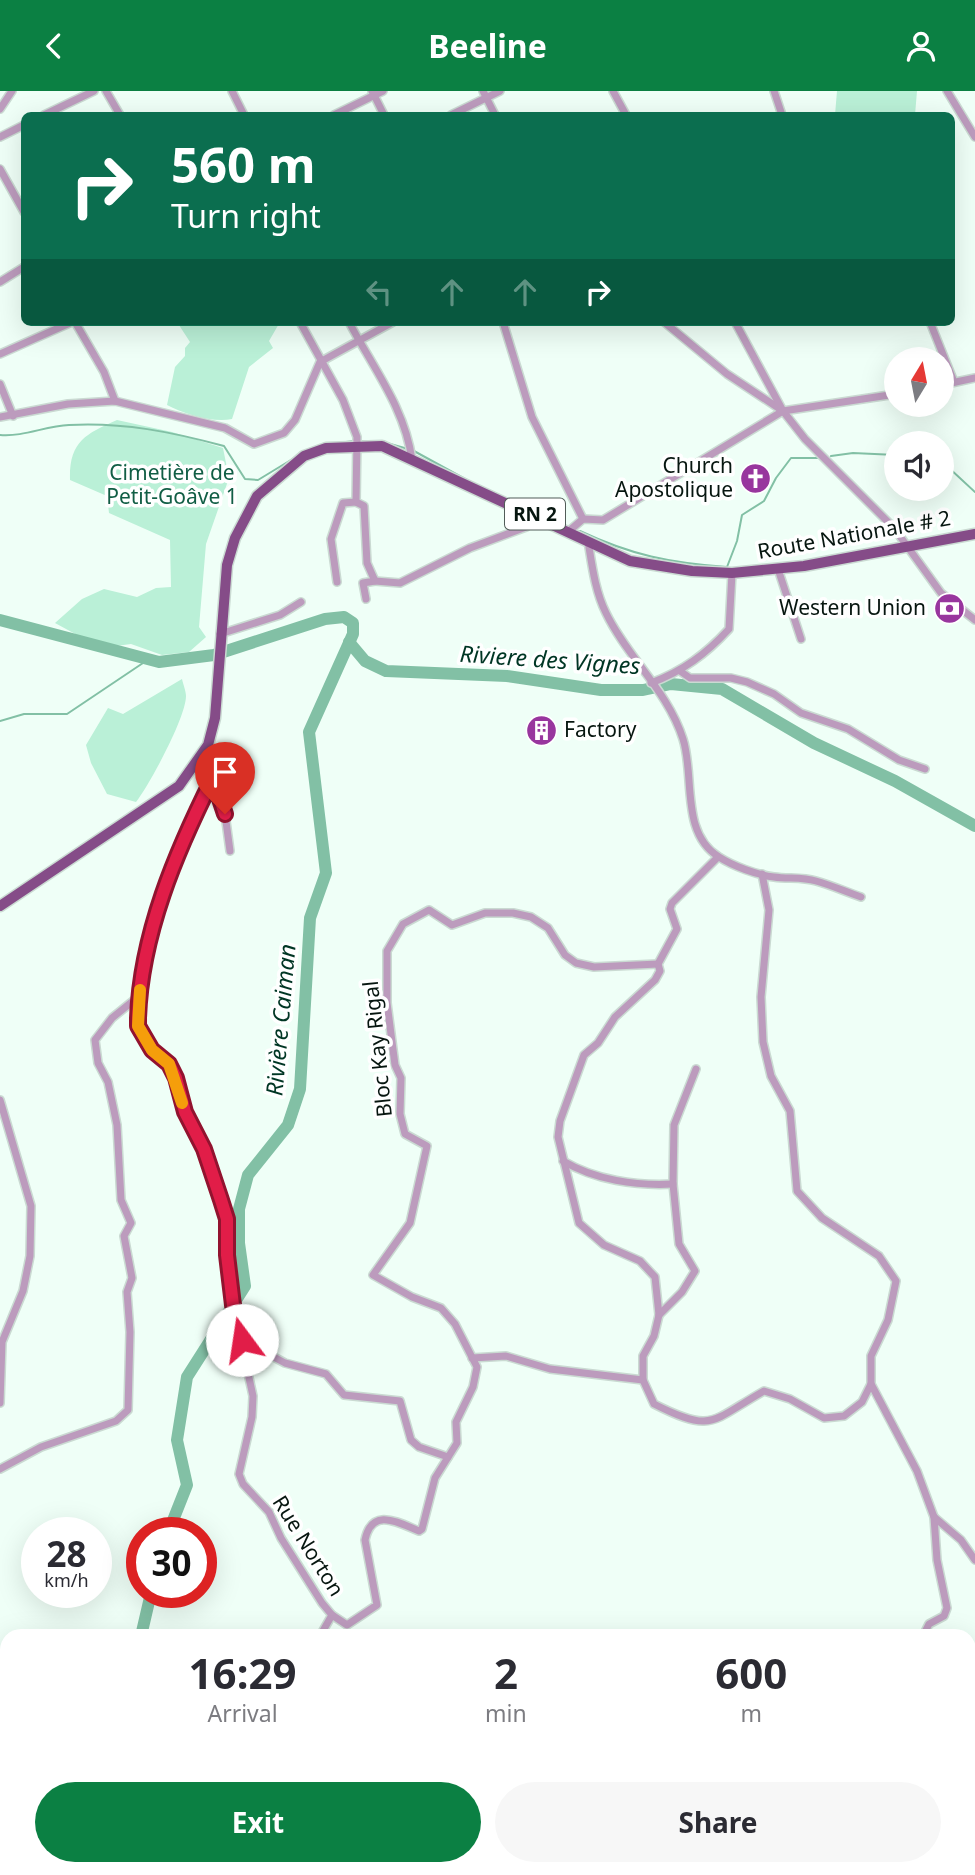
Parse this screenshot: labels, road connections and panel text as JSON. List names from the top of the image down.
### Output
{
  "streets": {
    "main road": ["RN 2", "Route Nationale # 2"],
    "street": ["Bloc Kay Rigal", "Rue Norton"]
  },
  "crossings": [
    ["RN 2", "Route Nationale # 2"]
  ],
  "water": ["Riviere des Vignes", "Rivière Caiman"],
  "parks": ["Cimetière de Petit-Goâve 1"],
  "places": {
    "church": ["Church Apostolique"],
    "bank": ["Western Union"],
    "building": ["Factory"]
  },
  "north": "top",
  "page": {
    "header": "Beeline",
    "turn": ["560 m", "Turn right"],
    "speed": "28 km/h",
    "limit": "30",
    "eta": [
      "16:29",
      "Arrival",
      "2",
      "min",
      "600",
      "m"
    ],
    "buttons": ["Exit", "Share"]
  }
}
